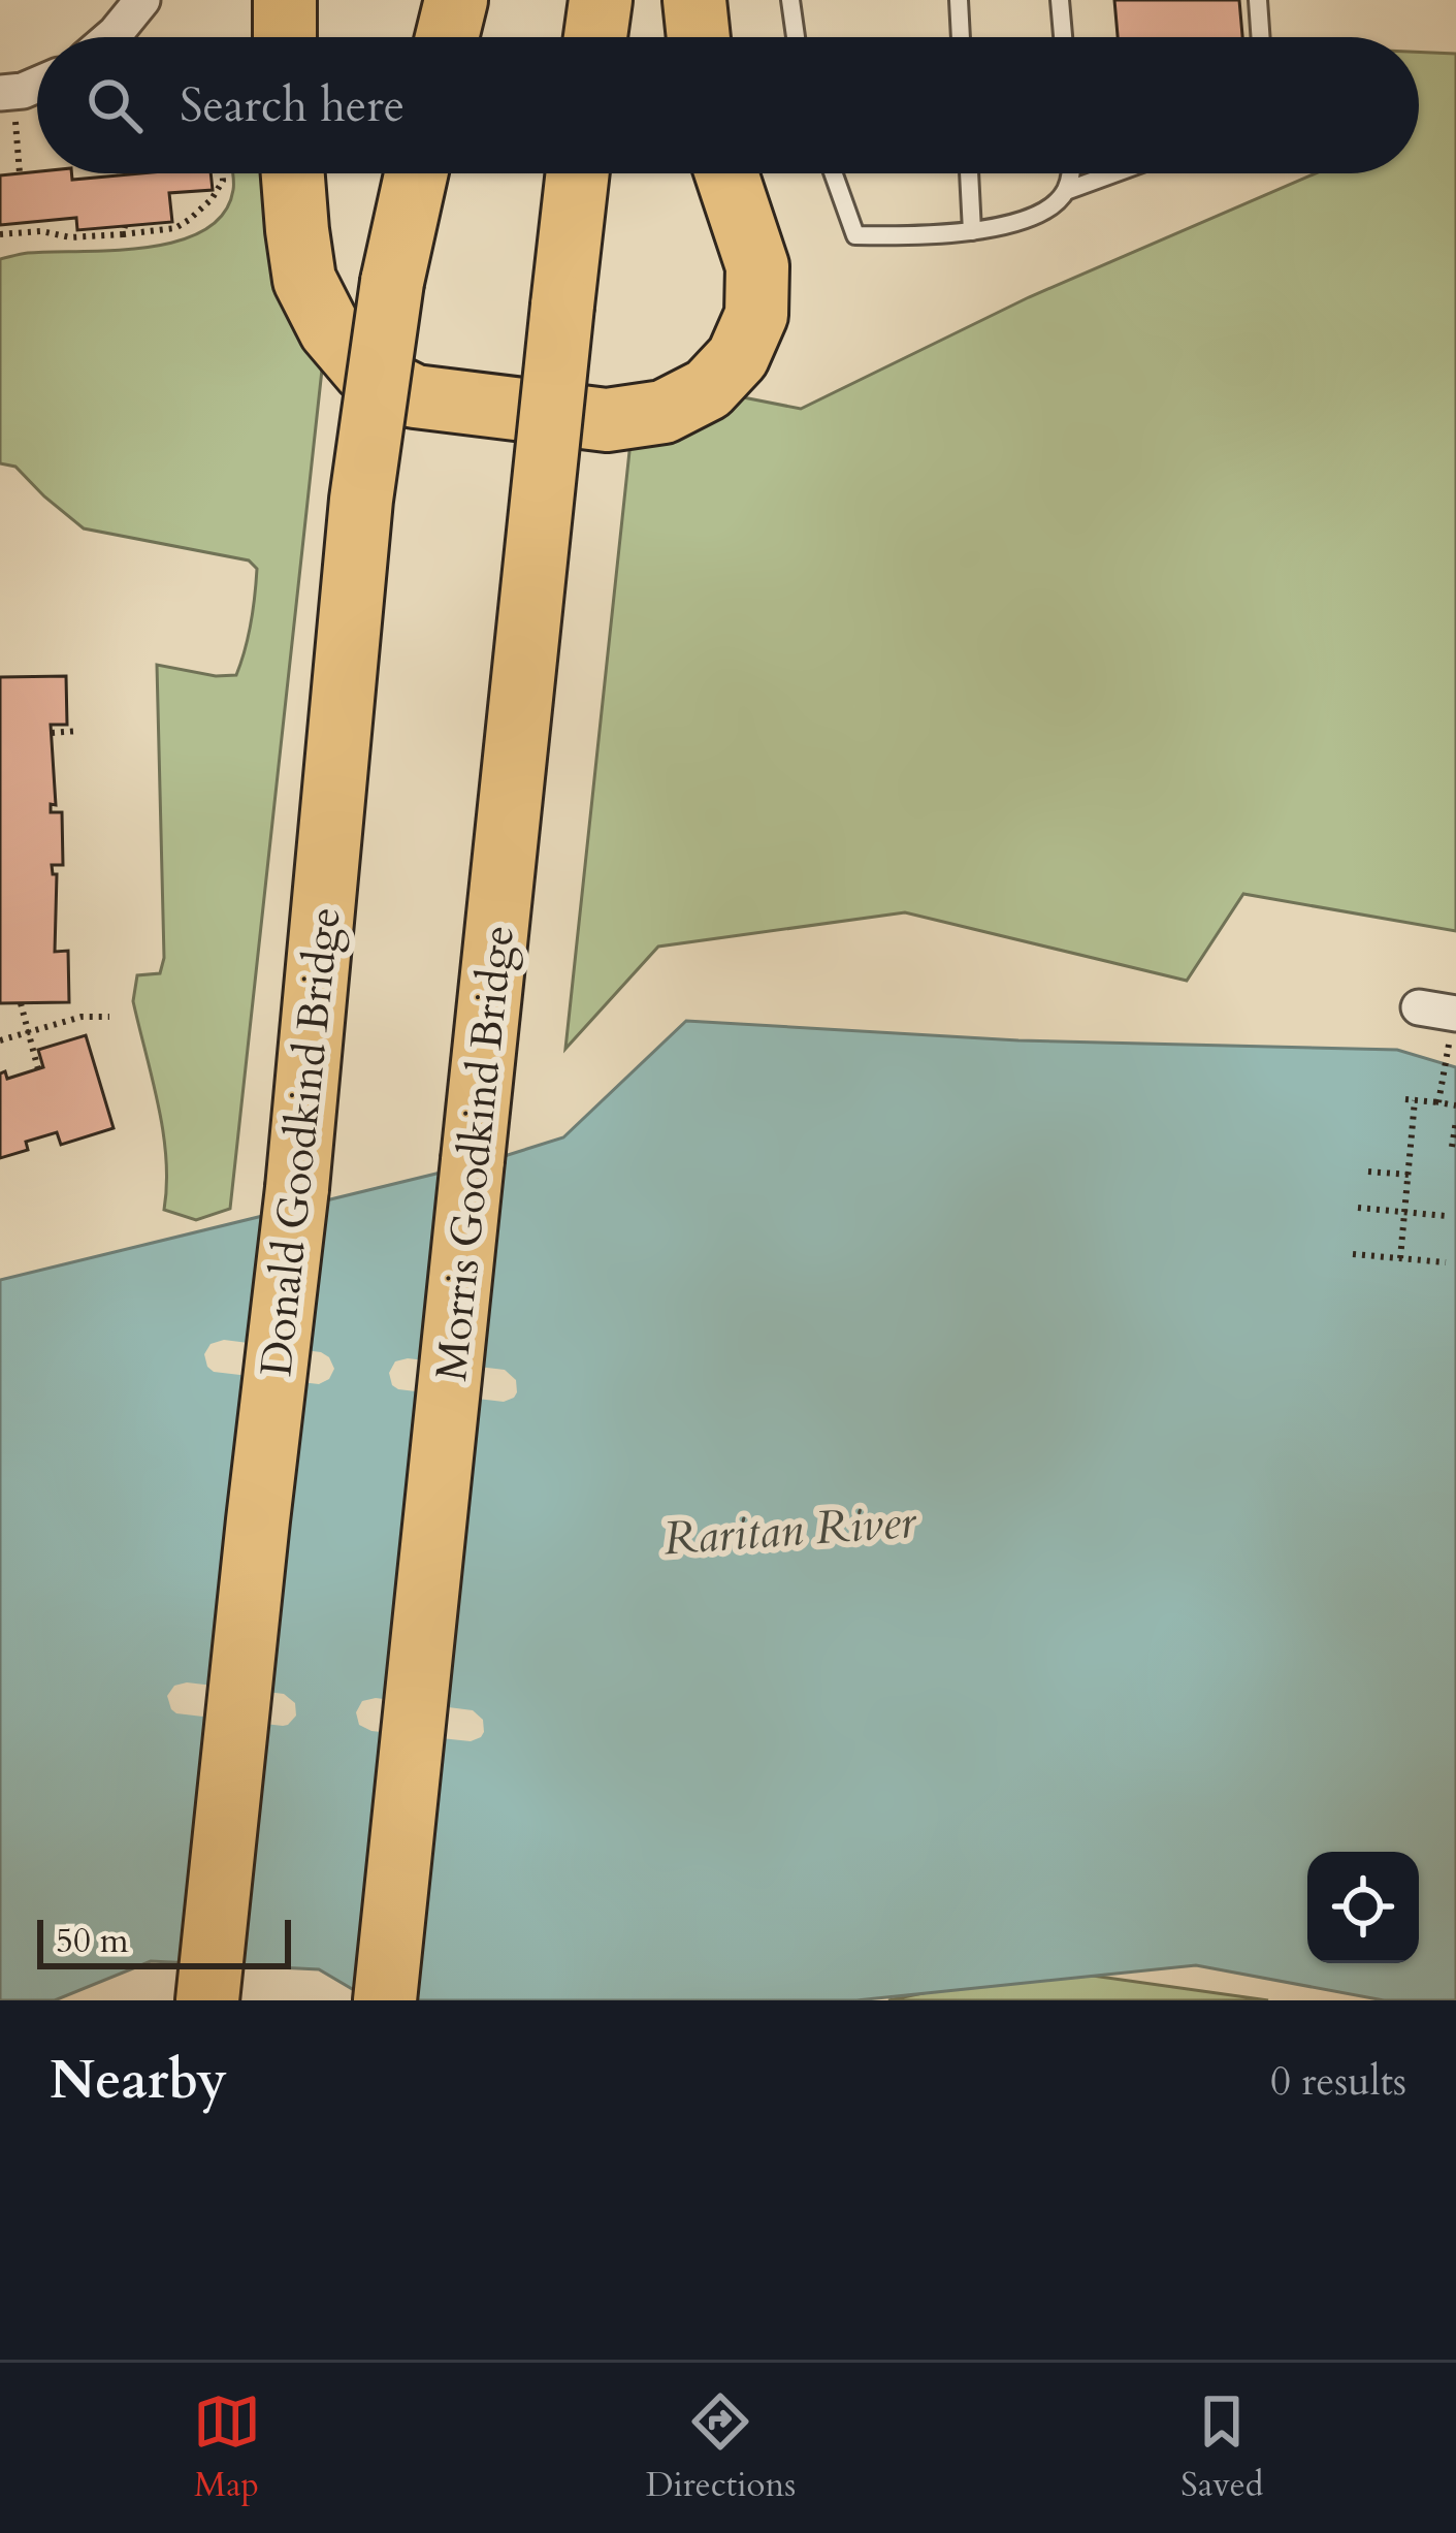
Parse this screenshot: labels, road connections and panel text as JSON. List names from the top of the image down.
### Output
{
  "streets": {
    "highway": ["Donald Goodkind Bridge", "Morris Goodkind Bridge"]
  },
  "water": ["Raritan River"],
  "scale_bar": "50 m",
  "page": {
    "search": "Search here",
    "scale": "50 m",
    "heading": ["Nearby", "0 results"],
    "nav": ["Map", "Directions", "Saved"]
  }
}
